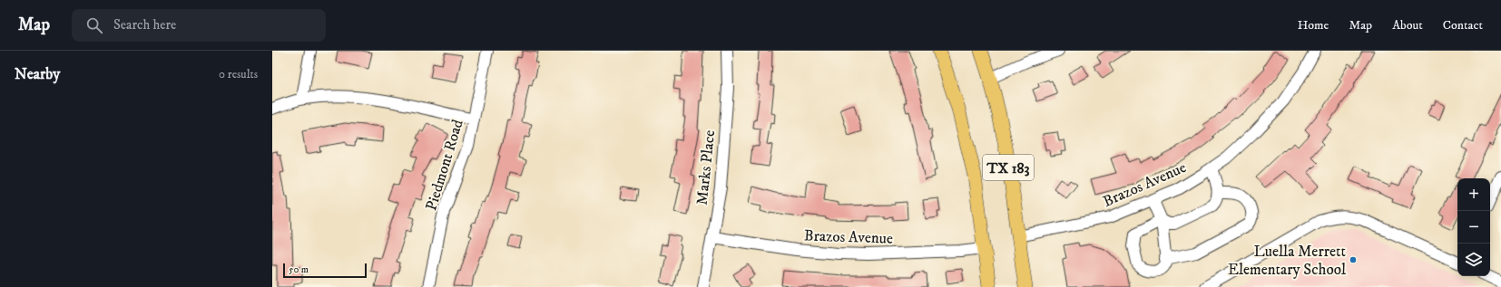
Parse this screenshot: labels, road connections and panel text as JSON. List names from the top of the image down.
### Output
{
  "streets": {
    "main road": ["TX 183"],
    "street": ["Piedmont Road", "Marks Place", "Brazos Avenue"]
  },
  "crossings": [
    ["Marks Place", "Brazos Avenue"],
    ["TX 183", "Brazos Avenue"]
  ],
  "places": ["Luella Merrett Elementary School"],
  "scale_bar": "50 m",
  "page": {
    "header": "Map",
    "search": "Search here",
    "nav": [
      "Home",
      "Map",
      "About",
      "Contact"
    ],
    "heading": ["Nearby", "0 results"],
    "map_buttons": ["+", "−"],
    "scale": "50 m"
  }
}
